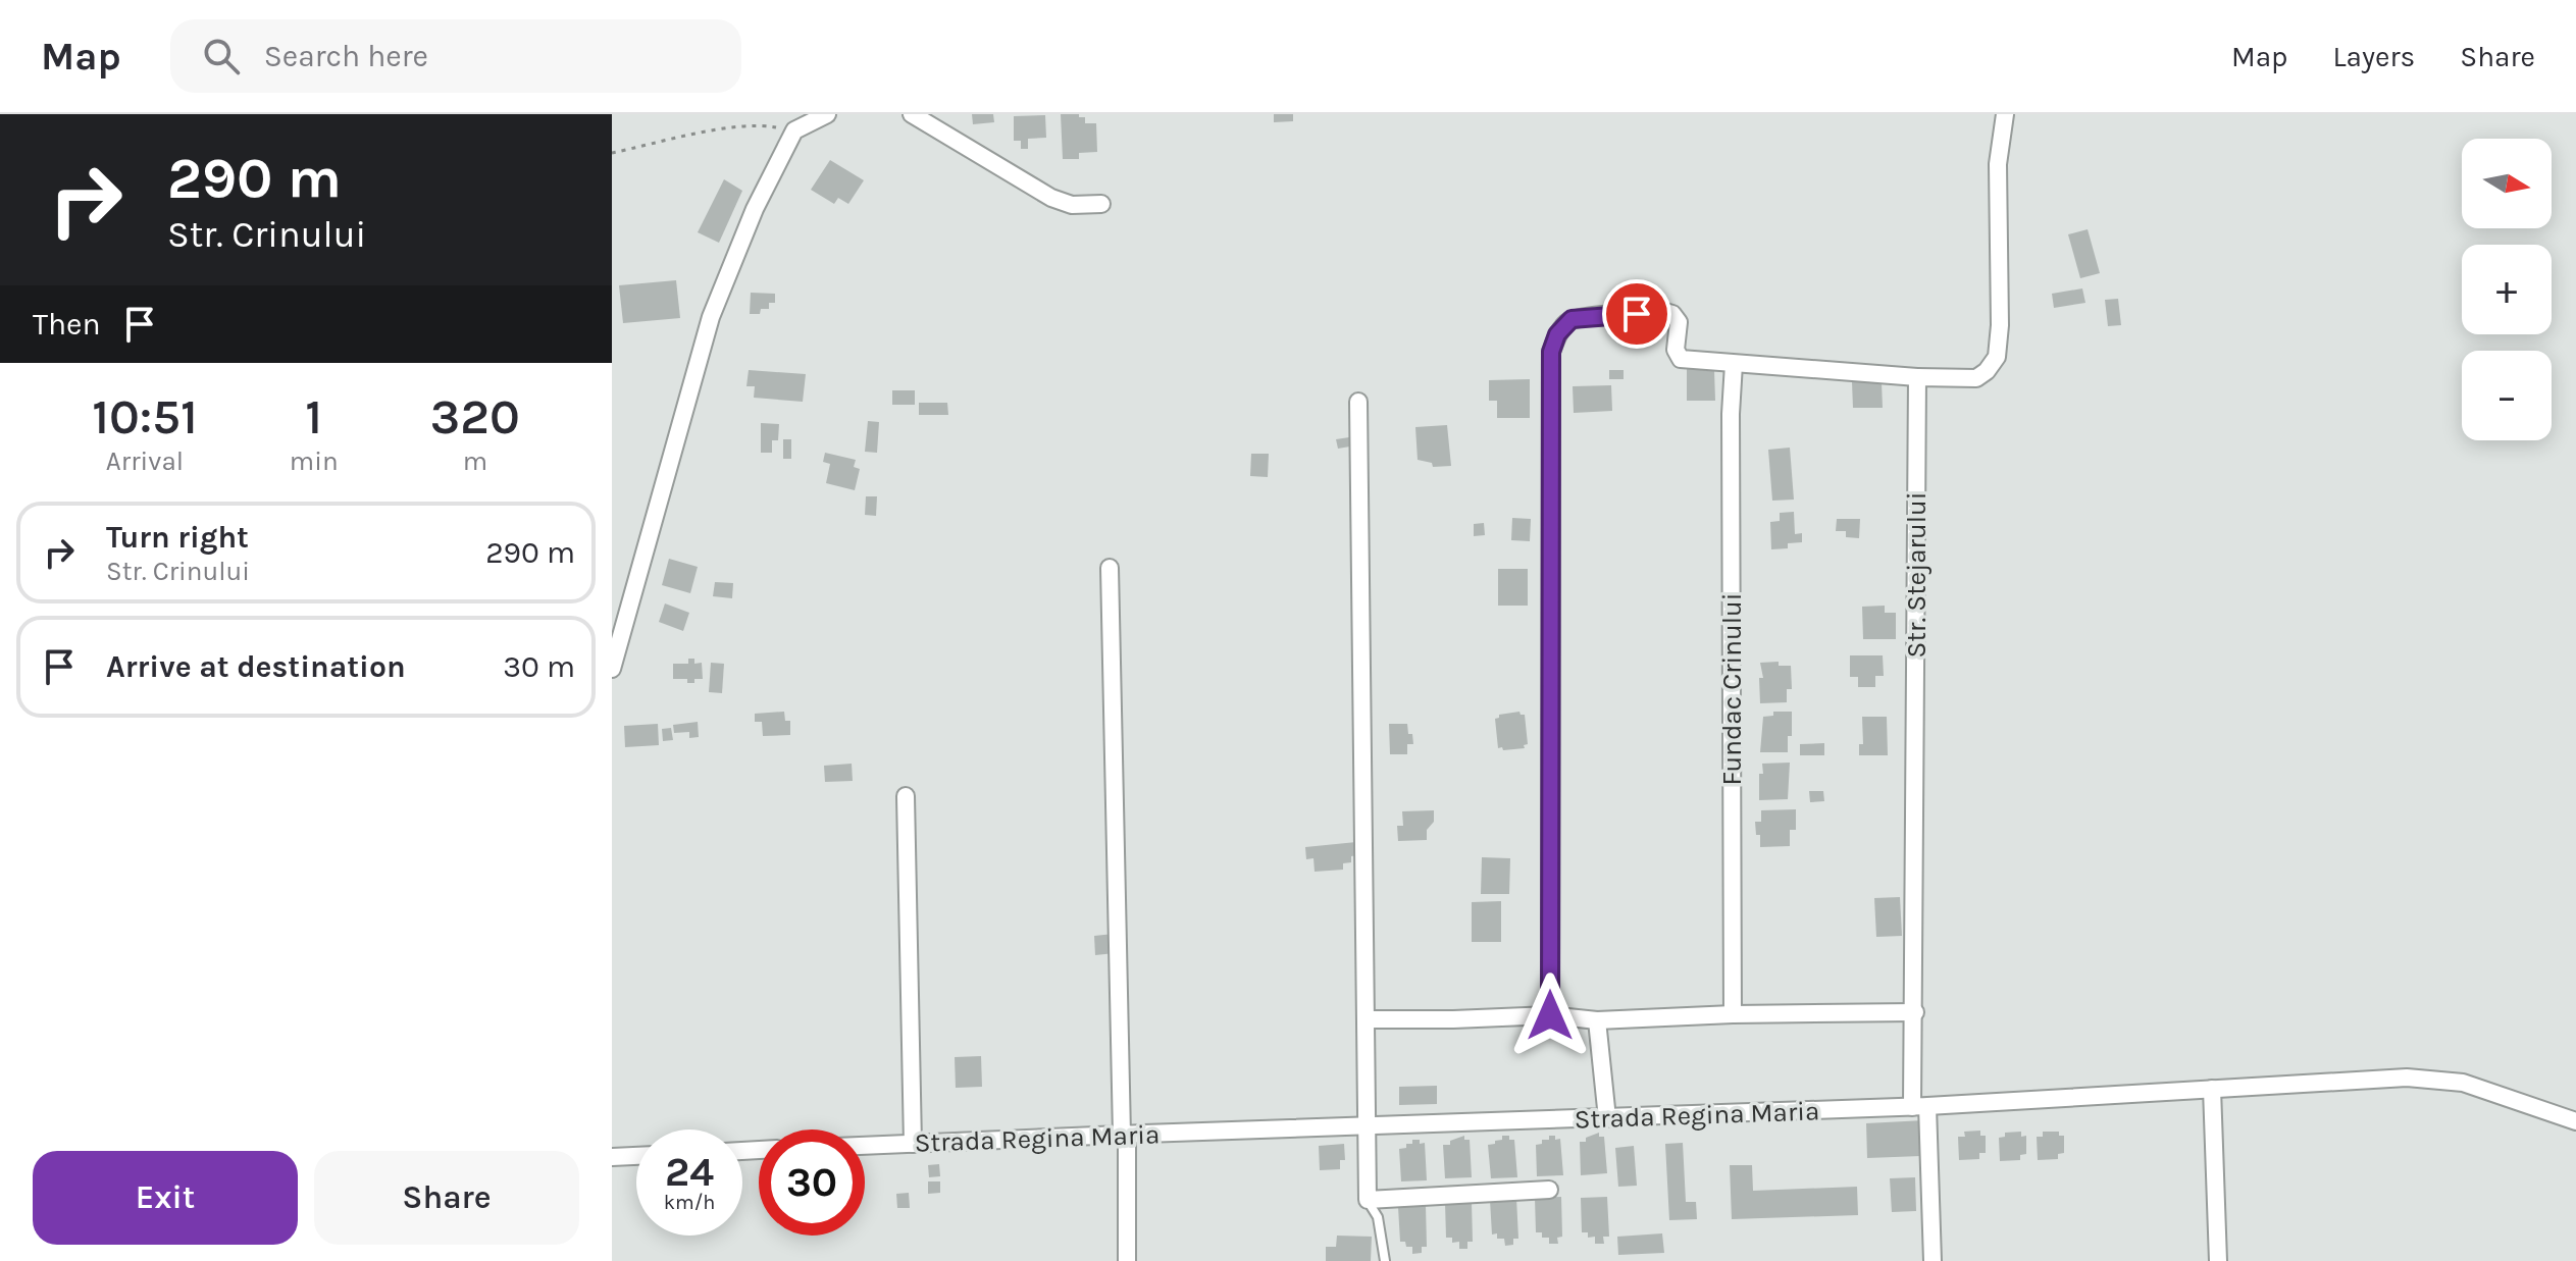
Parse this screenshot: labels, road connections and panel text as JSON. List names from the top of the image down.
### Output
{
  "streets": {
    "street": ["Str. Stejarului", "Fundac Crinului", "Strada Regina Maria"]
  },
  "crossings": [
    ["Str. Stejarului", "Strada Regina Maria"]
  ],
  "north": "right",
  "page": {
    "header": "Map",
    "search": "Search here",
    "nav": ["Map", "Layers", "Share"],
    "turn": ["290 m", "Str. Crinului"],
    "map_buttons": ["+", "−"],
    "then": "Then",
    "eta": [
      "10:51",
      "Arrival",
      "1",
      "min",
      "320",
      "m"
    ],
    "list": [
      {
        "name": "Turn right",
        "note": "Str. Crinului",
        "value": "290 m"
      },
      {
        "name": "Arrive at destination",
        "value": "30 m"
      }
    ],
    "speed": "24 km/h",
    "limit": "30",
    "buttons": ["Exit", "Share"]
  }
}
